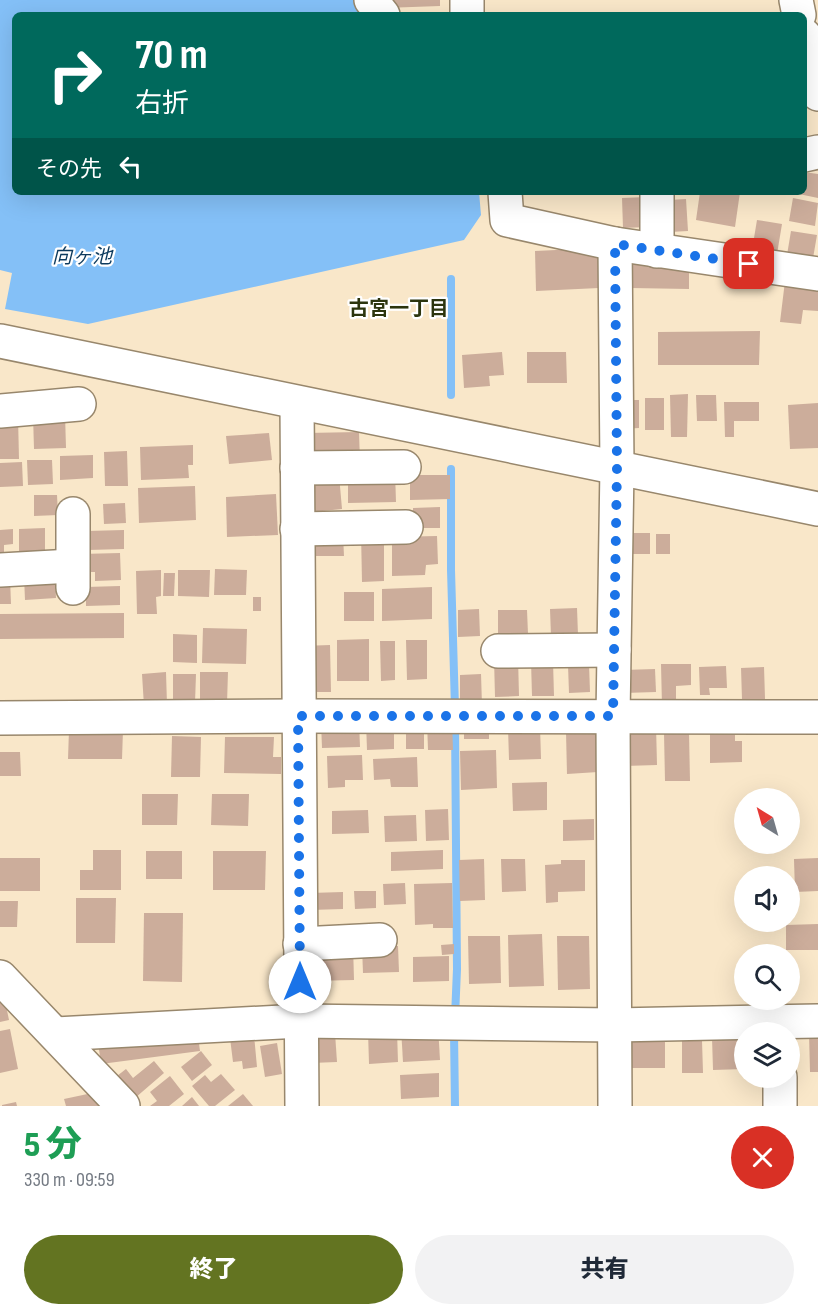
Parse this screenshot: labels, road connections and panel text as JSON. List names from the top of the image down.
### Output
{
  "districts": ["古宮一丁目"],
  "water": ["向ヶ池"],
  "north": "top left",
  "page": {
    "turn": ["70 m", "右折"],
    "then": "その先",
    "heading": ["5 分", "330 m · 09:59"],
    "buttons": ["終了", "共有"]
  }
}
